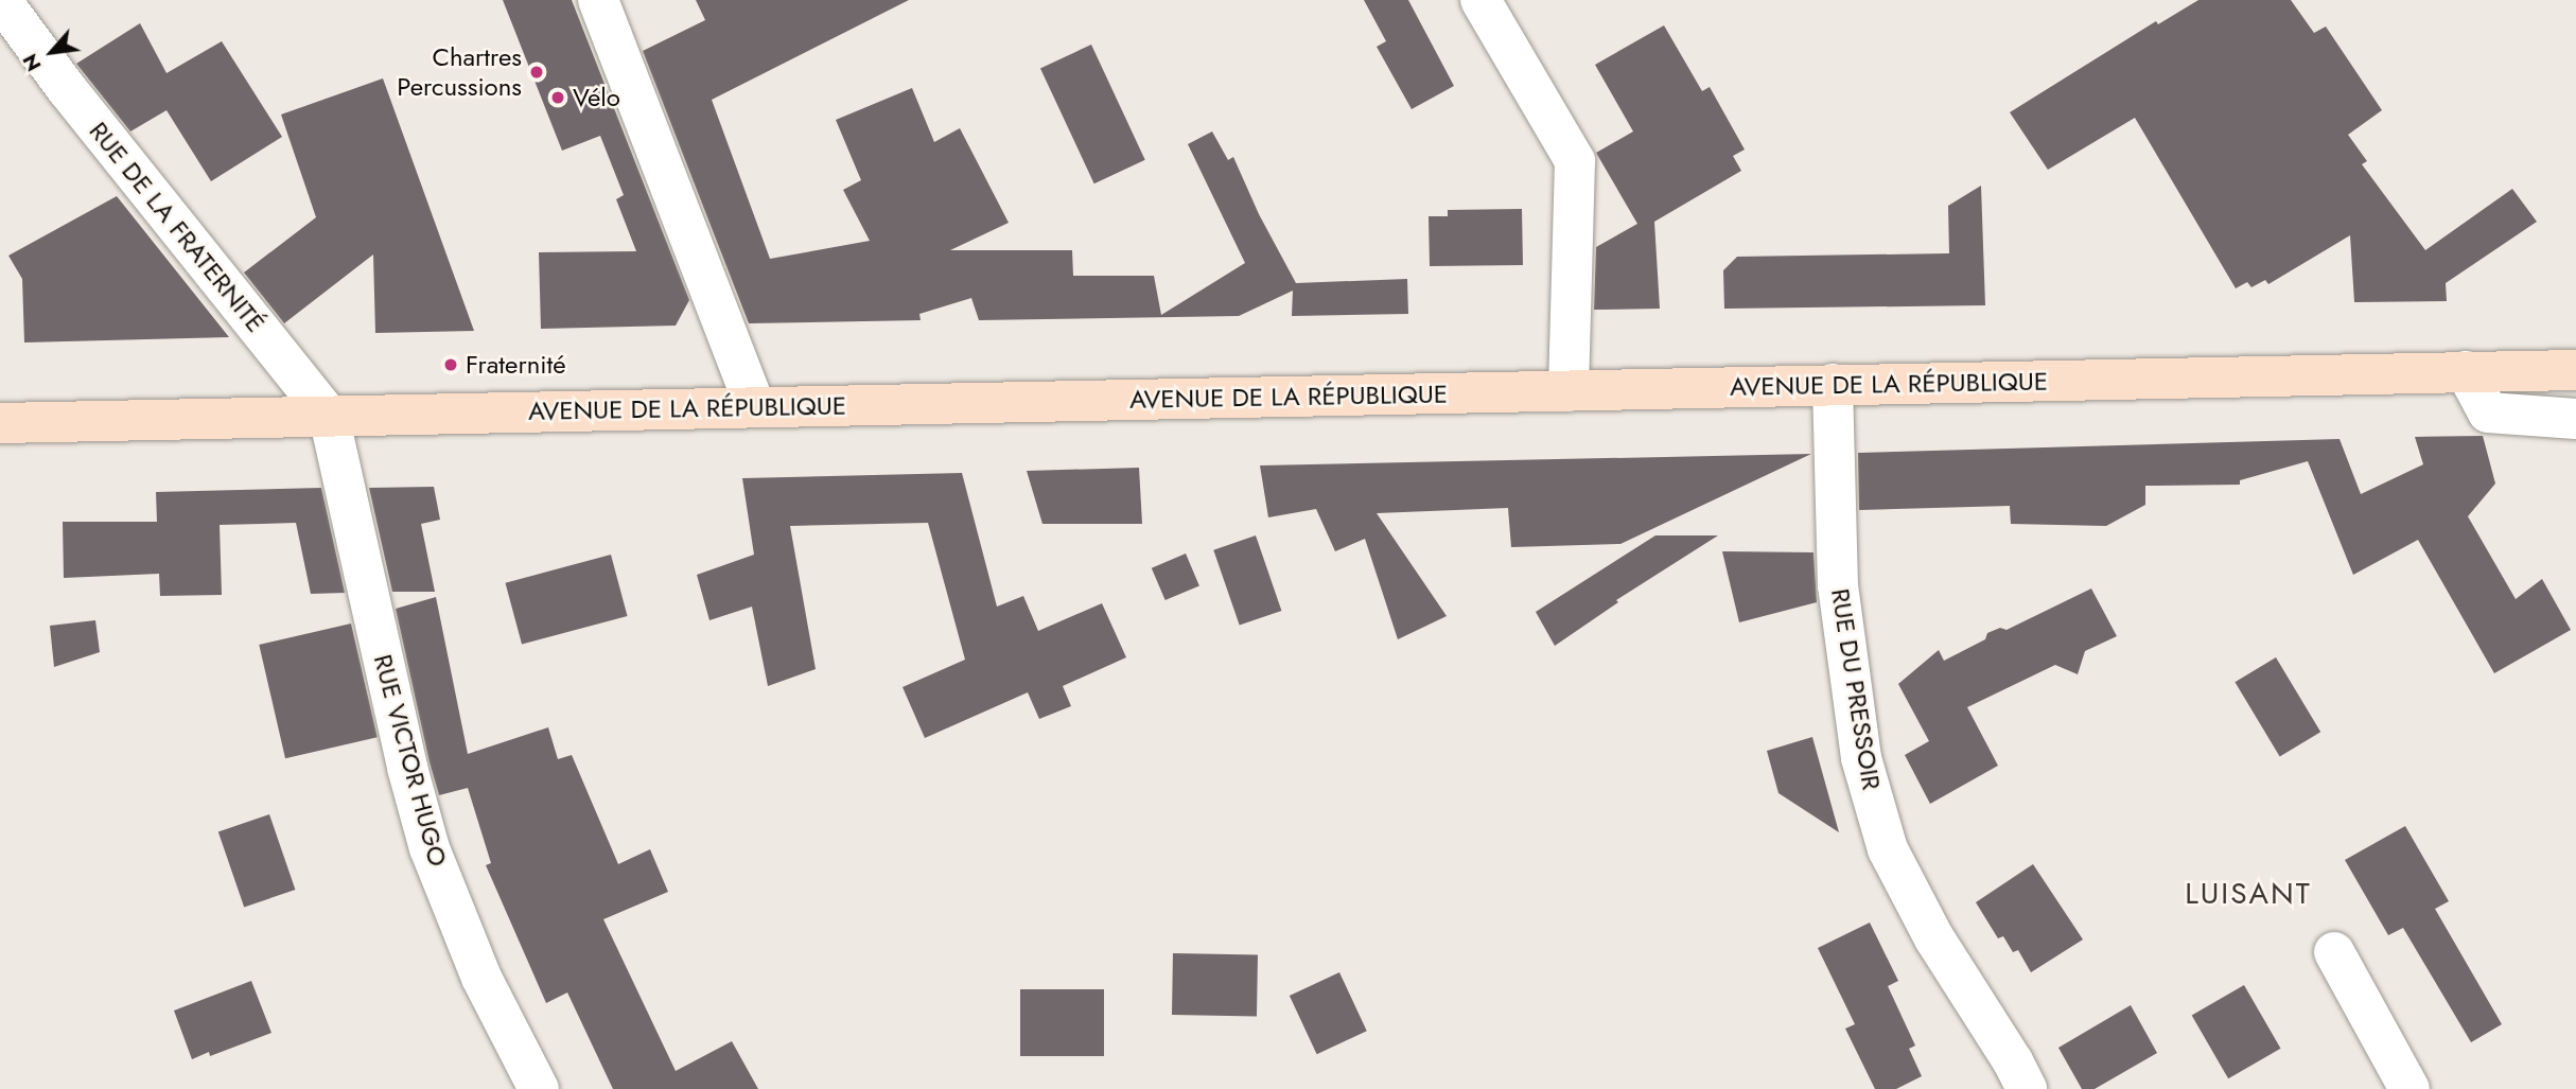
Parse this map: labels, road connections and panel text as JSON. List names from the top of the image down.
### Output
{
  "streets": {
    "main road": ["AVENUE DE LA RÉPUBLIQUE"],
    "street": ["RUE DE LA FRATERNITÉ", "RUE DU PRESSOIR", "RUE VICTOR HUGO"]
  },
  "crossings": [
    ["RUE DE LA FRATERNITÉ", "AVENUE DE LA RÉPUBLIQUE"],
    ["RUE DE LA FRATERNITÉ", "RUE VICTOR HUGO"],
    ["AVENUE DE LA RÉPUBLIQUE", "RUE DU PRESSOIR"],
    ["AVENUE DE LA RÉPUBLIQUE", "RUE VICTOR HUGO"]
  ],
  "districts": ["LUISANT"],
  "places": ["Chartres Percussions", "Vélo", "Fraternité"],
  "north": "bottom left"
}
